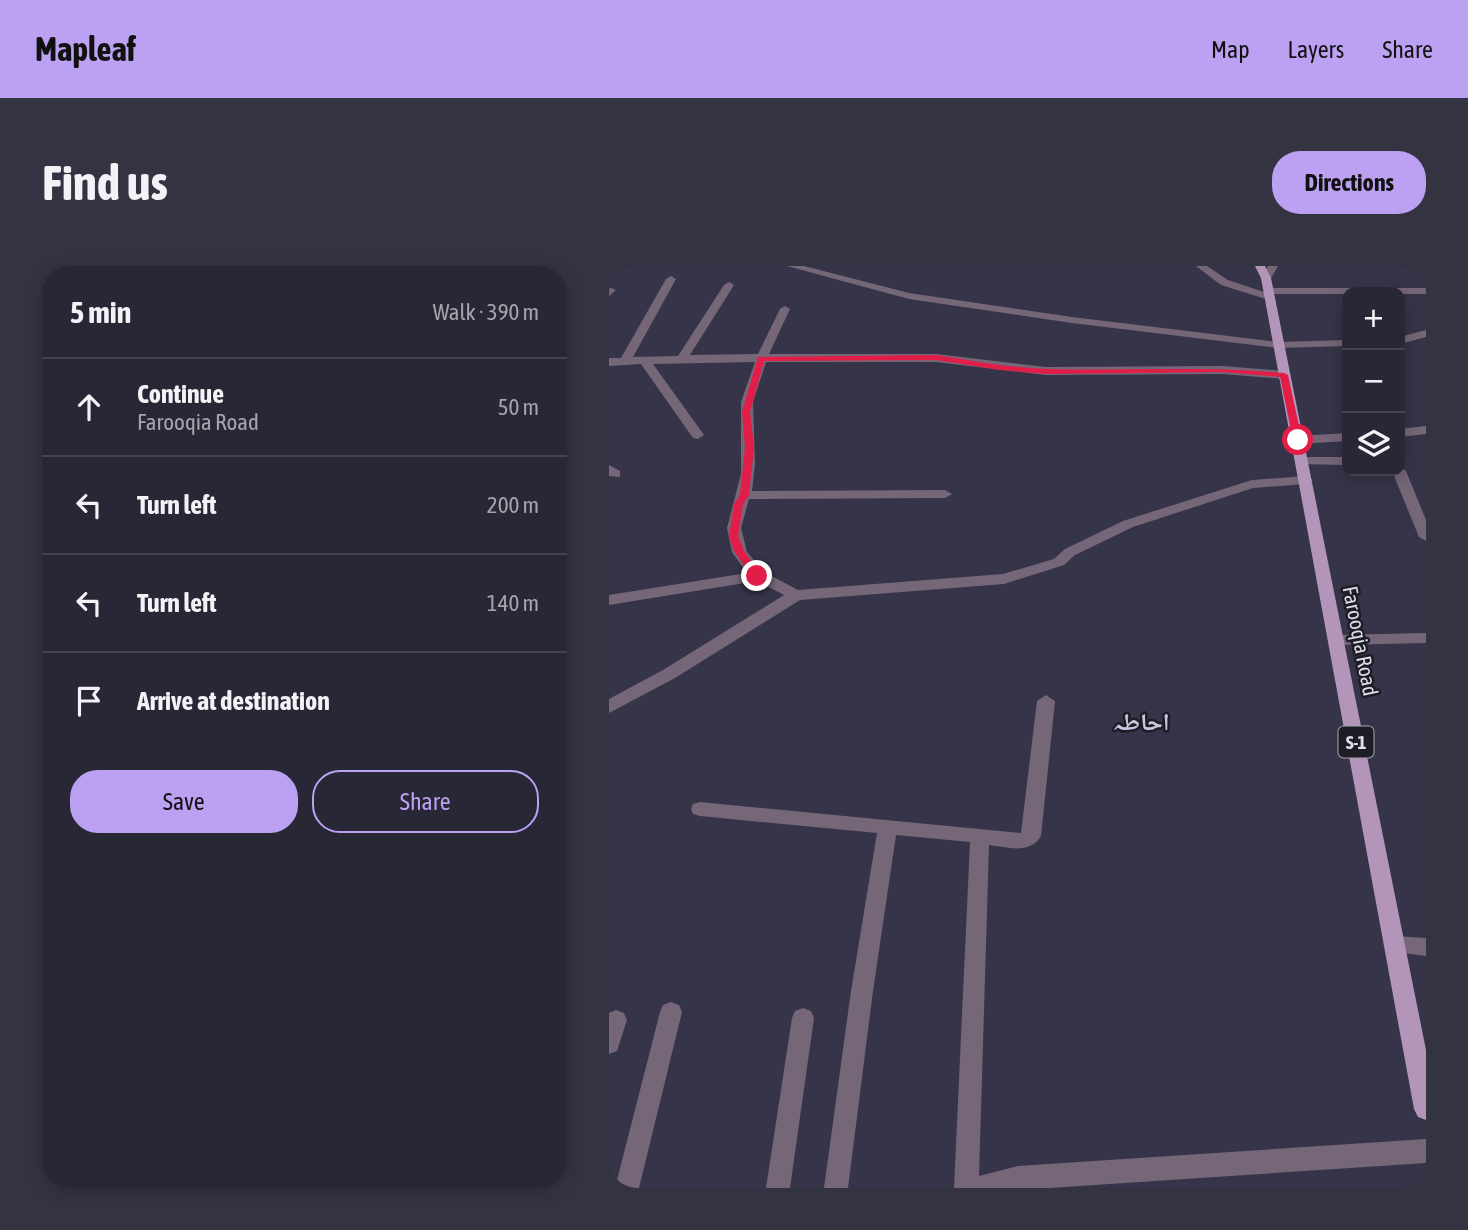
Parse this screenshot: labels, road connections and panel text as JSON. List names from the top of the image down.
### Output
{
  "streets": {
    "main road": ["Farooqia Road", "S-1"]
  },
  "districts": ["احاطہ"],
  "page": {
    "header": "Mapleaf",
    "nav": ["Map", "Layers", "Share"],
    "buttons": [
      "Directions",
      ["Save", "Share"]
    ],
    "title": "Find us",
    "heading": ["5 min", "Walk · 390 m"],
    "map_buttons": ["+", "−"],
    "list": [
      ["Continue", "Farooqia Road", "50 m"],
      ["Turn left", "200 m"],
      ["Turn left", "140 m"],
      "Arrive at destination"
    ]
  }
}
